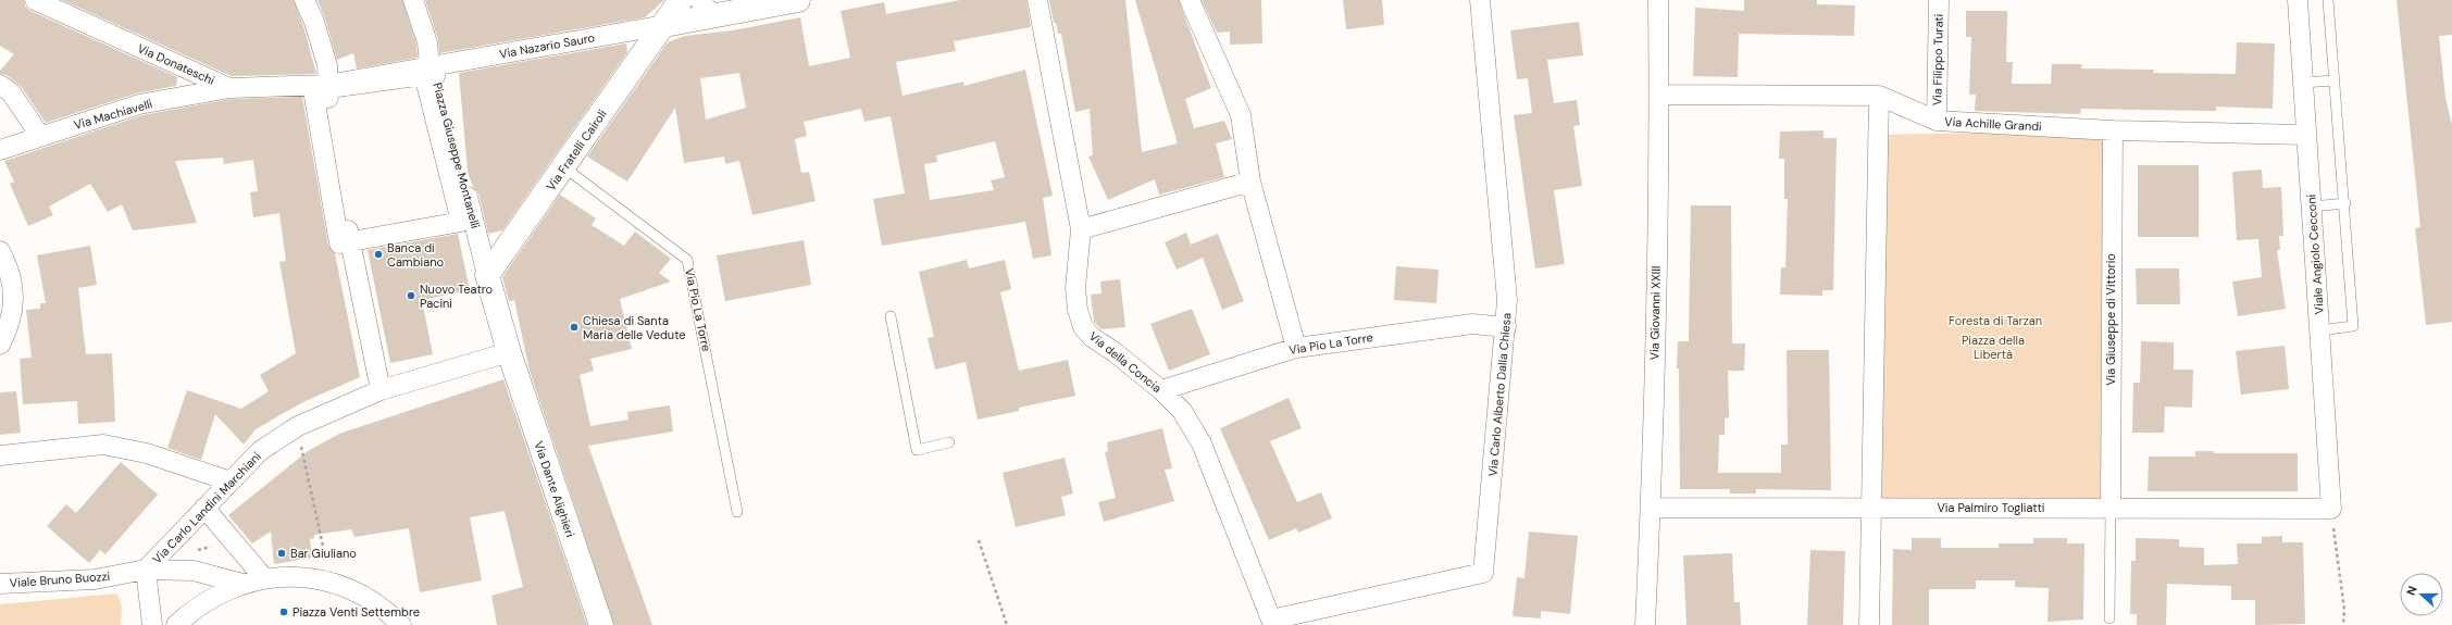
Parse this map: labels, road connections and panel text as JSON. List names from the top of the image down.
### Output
{
  "streets": {
    "street": [
      "Via Nazario Sauro",
      "Via Filippo Turati",
      "Via Donateschi",
      "Via Machiavelli",
      "Via Achille Grandi",
      "Via Fratelli Cairoli",
      "Piazza Giuseppe Montanelli",
      "Viale Angiolo Cecconi",
      "Via Pio La Torre",
      "Via Giovanni XXIII",
      "Via Giuseppe di Vittorio",
      "Via della Concia",
      "Via Carlo Alberto Dalla Chiesa",
      "Via Dante Alighieri",
      "Via Carlo Landini Marchiani",
      "Via Palmiro Togliatti",
      "Viale Bruno Buozzi"
    ]
  },
  "crossings": [
    ["Via Nazario Sauro", "Via Fratelli Cairoli"],
    ["Via Nazario Sauro", "Piazza Giuseppe Montanelli"],
    ["Via Filippo Turati", "Via Achille Grandi"],
    ["Via Donateschi", "Via Machiavelli"],
    ["Via Donateschi", "Piazza Giuseppe Montanelli"],
    ["Via Achille Grandi", "Viale Angiolo Cecconi"],
    ["Via Achille Grandi", "Via Giovanni XXIII"],
    ["Via Achille Grandi", "Via Giuseppe di Vittorio"],
    ["Via Fratelli Cairoli", "Piazza Giuseppe Montanelli"],
    ["Via Fratelli Cairoli", "Via Pio La Torre"],
    ["Via Fratelli Cairoli", "Via Dante Alighieri"],
    ["Piazza Giuseppe Montanelli", "Via Dante Alighieri"],
    ["Viale Angiolo Cecconi", "Via Palmiro Togliatti"],
    ["Via Pio La Torre", "Via della Concia"],
    ["Via Pio La Torre", "Via Carlo Alberto Dalla Chiesa"],
    ["Via Giovanni XXIII", "Via Palmiro Togliatti"],
    ["Via Giuseppe di Vittorio", "Via Palmiro Togliatti"],
    ["Via della Concia", "Via Carlo Alberto Dalla Chiesa"],
    ["Via Dante Alighieri", "Via Carlo Landini Marchiani"],
    ["Via Carlo Landini Marchiani", "Viale Bruno Buozzi"]
  ],
  "parks": ["Foresta di Tarzan", "Piazza della Libertà"],
  "places": [
    "Banca di Cambiano",
    "Nuovo Teatro Pacini",
    "Chiesa di Santa Maria delle Vedute",
    "Bar Giuliano",
    "Piazza Venti Settembre"
  ],
  "north": "left"
}
